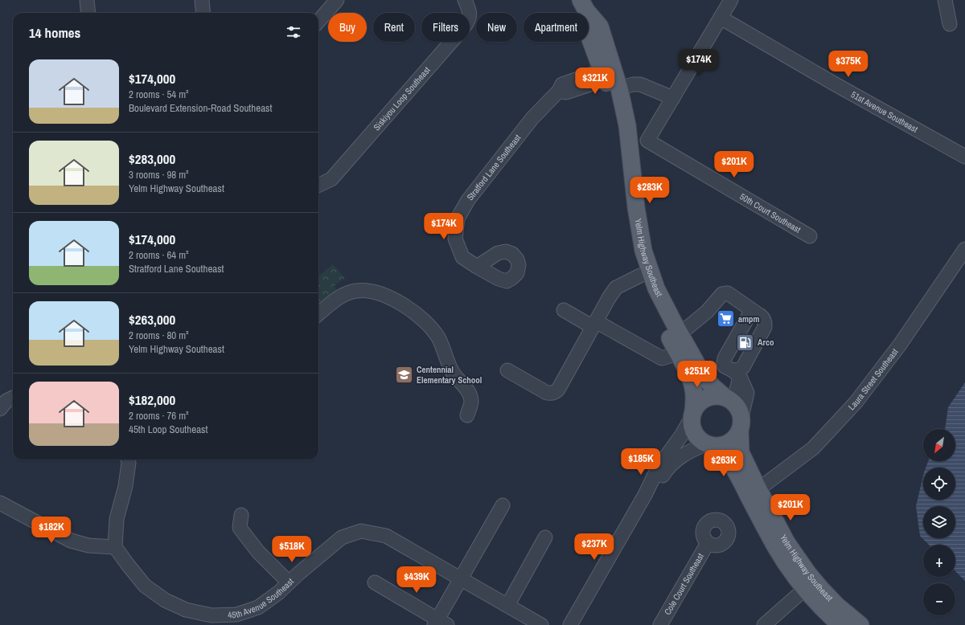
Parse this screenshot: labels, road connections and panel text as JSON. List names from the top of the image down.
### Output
{
  "streets": {
    "main road": ["Yelm Highway Southeast"],
    "street": [
      "Siskiyou Loop Southeast",
      "51st Avenue Southeast",
      "Stratford Lane Southeast",
      "50th Court Southeast",
      "Laura Street Southeast",
      "Cole Court Southeast",
      "45th Avenue Southeast"
    ]
  },
  "crossings": [
    ["Stratford Lane Southeast", "Yelm Highway Southeast"],
    ["Yelm Highway Southeast", "Laura Street Southeast"]
  ],
  "places": {
    "supermarket": ["ampm"],
    "fuel station": ["Arco"],
    "school or university": ["Centennial Elementary School"]
  },
  "north": "bottom left",
  "page": {
    "chip": [
      "Buy",
      "Rent",
      "Filters",
      "New",
      "Apartment"
    ],
    "heading": "14 homes",
    "price": [
      "$174K",
      "$375K",
      "$321K",
      "$201K",
      "$283K",
      "$174K",
      "$251K",
      "$185K",
      "$263K",
      "$201K",
      "$182K",
      "$237K",
      "$518K",
      "$439K"
    ],
    "list": [
      {
        "name": "$174,000",
        "note": "2 rooms · 54 m² · Boulevard Extension-Road Southeast"
      },
      {
        "name": "$283,000",
        "note": "3 rooms · 98 m² · Yelm Highway Southeast"
      },
      {
        "name": "$174,000",
        "note": "2 rooms · 64 m² · Stratford Lane Southeast"
      },
      {
        "name": "$263,000",
        "note": "2 rooms · 80 m² · Yelm Highway Southeast"
      },
      {
        "name": "$182,000",
        "note": "2 rooms · 76 m² · 45th Loop Southeast"
      }
    ],
    "map_buttons": ["+", "−"]
  }
}
